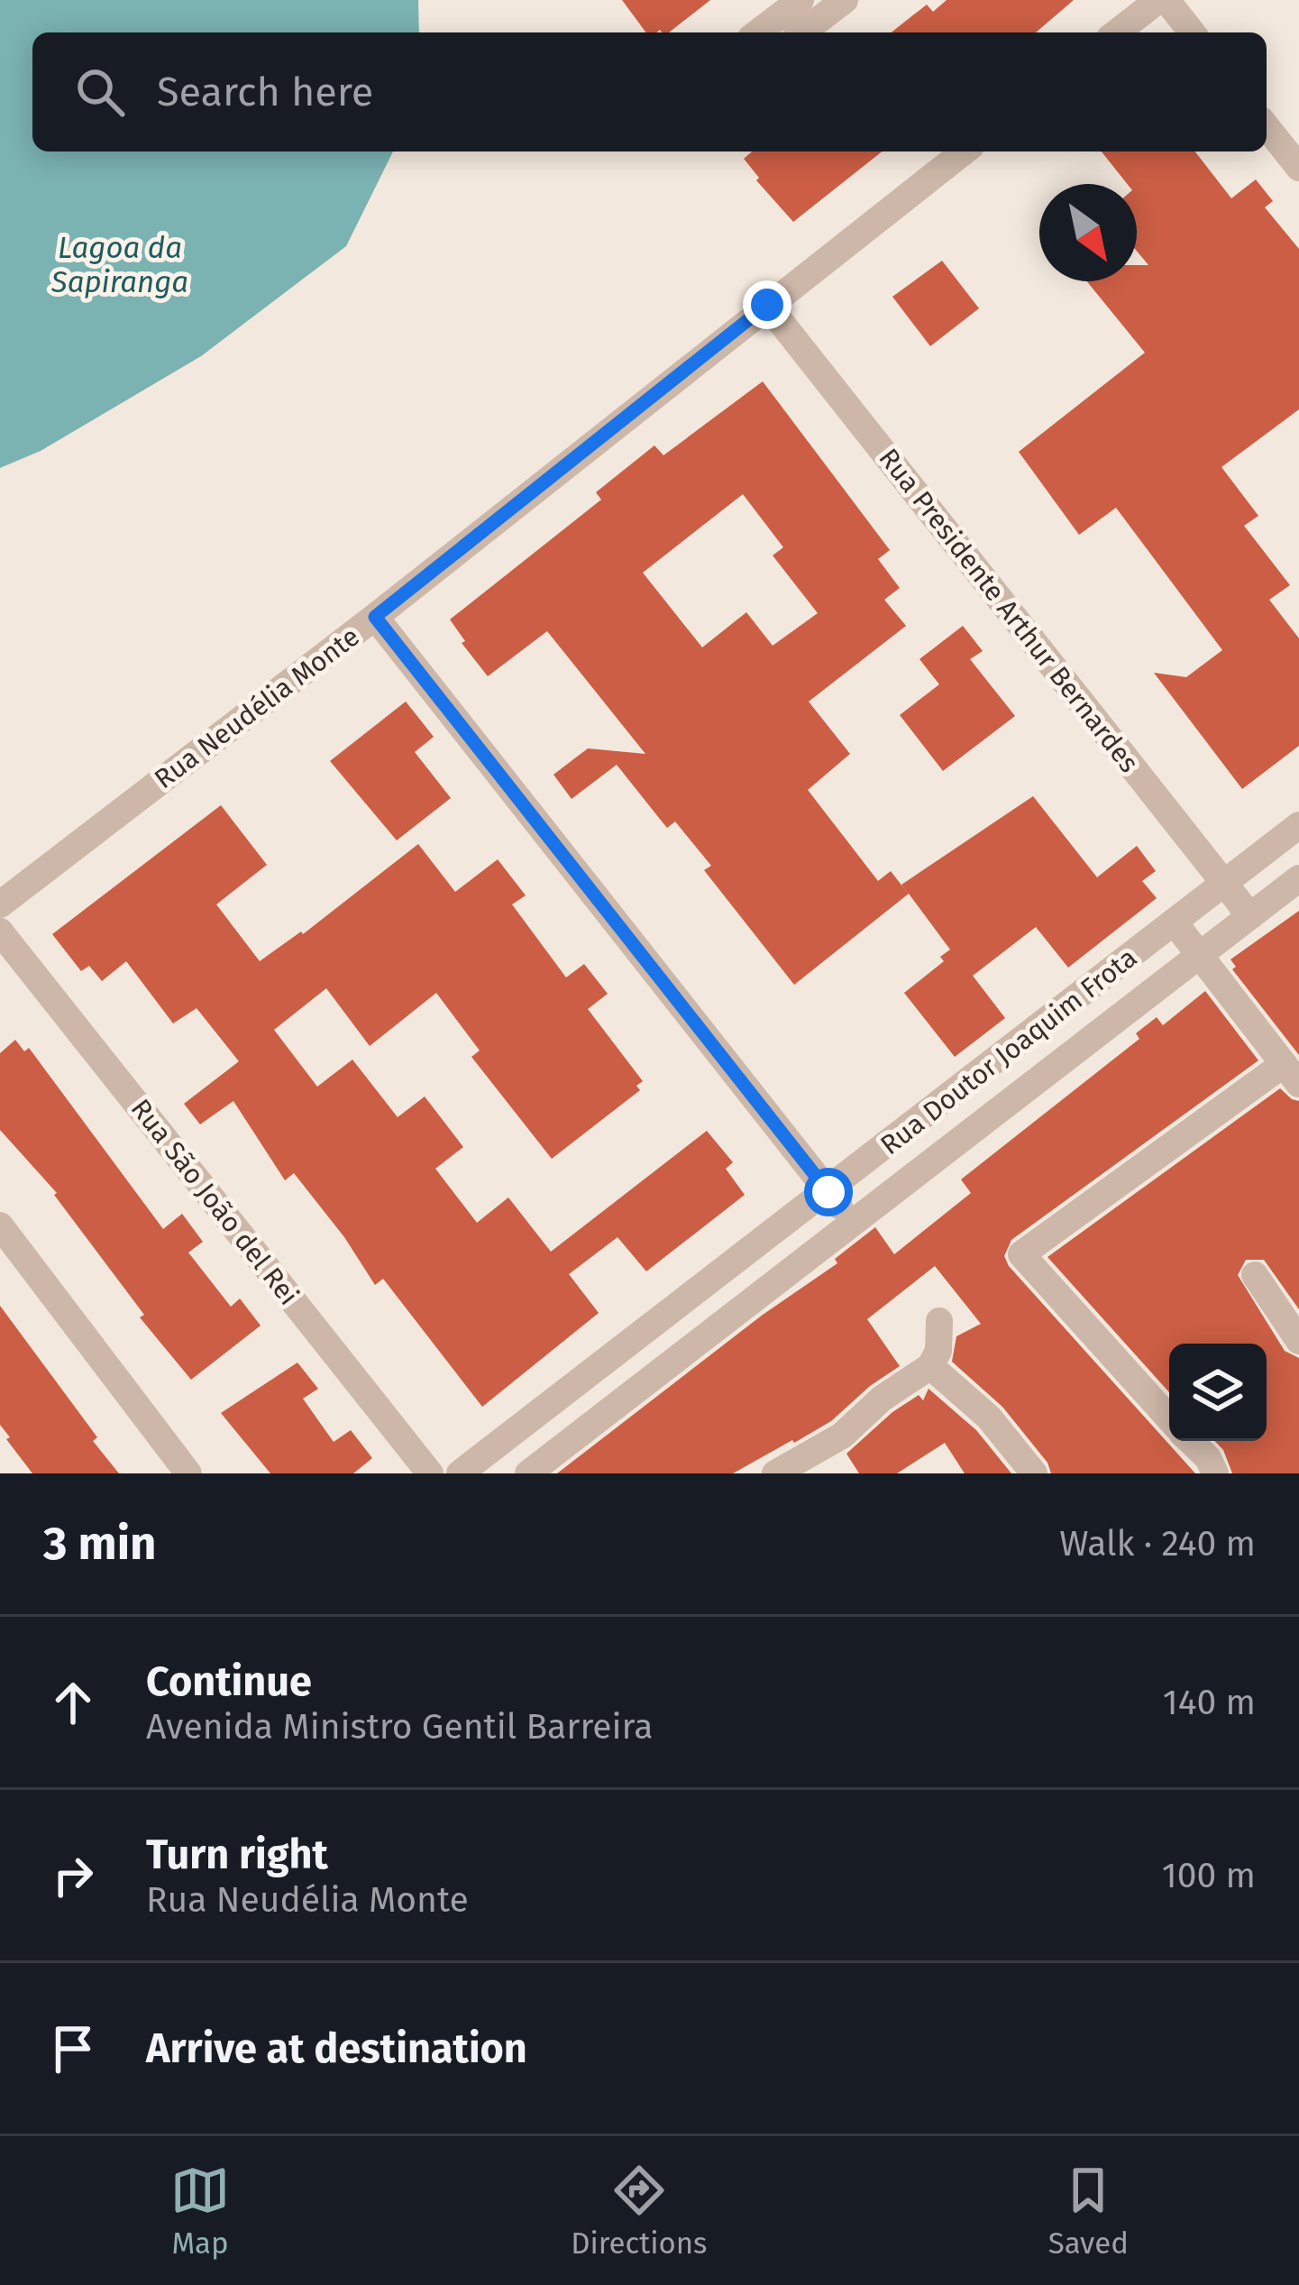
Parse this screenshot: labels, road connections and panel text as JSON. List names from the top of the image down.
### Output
{
  "streets": {
    "street": [
      "Rua Presidente Arthur Bernardes",
      "Rua Neudélia Monte",
      "Rua Doutor Joaquim Frota",
      "Rua São João del Rei"
    ]
  },
  "crossings": [
    ["Rua Presidente Arthur Bernardes", "Rua Neudélia Monte"],
    ["Rua Presidente Arthur Bernardes", "Rua Doutor Joaquim Frota"]
  ],
  "water": ["Lagoa da Sapiranga"],
  "north": "bottom right",
  "page": {
    "search": "Search here",
    "heading": ["3 min", "Walk · 240 m"],
    "list": [
      ["Continue", "Avenida Ministro Gentil Barreira", "140 m"],
      ["Turn right", "Rua Neudélia Monte", "100 m"],
      "Arrive at destination"
    ],
    "nav": ["Map", "Directions", "Saved"]
  }
}
